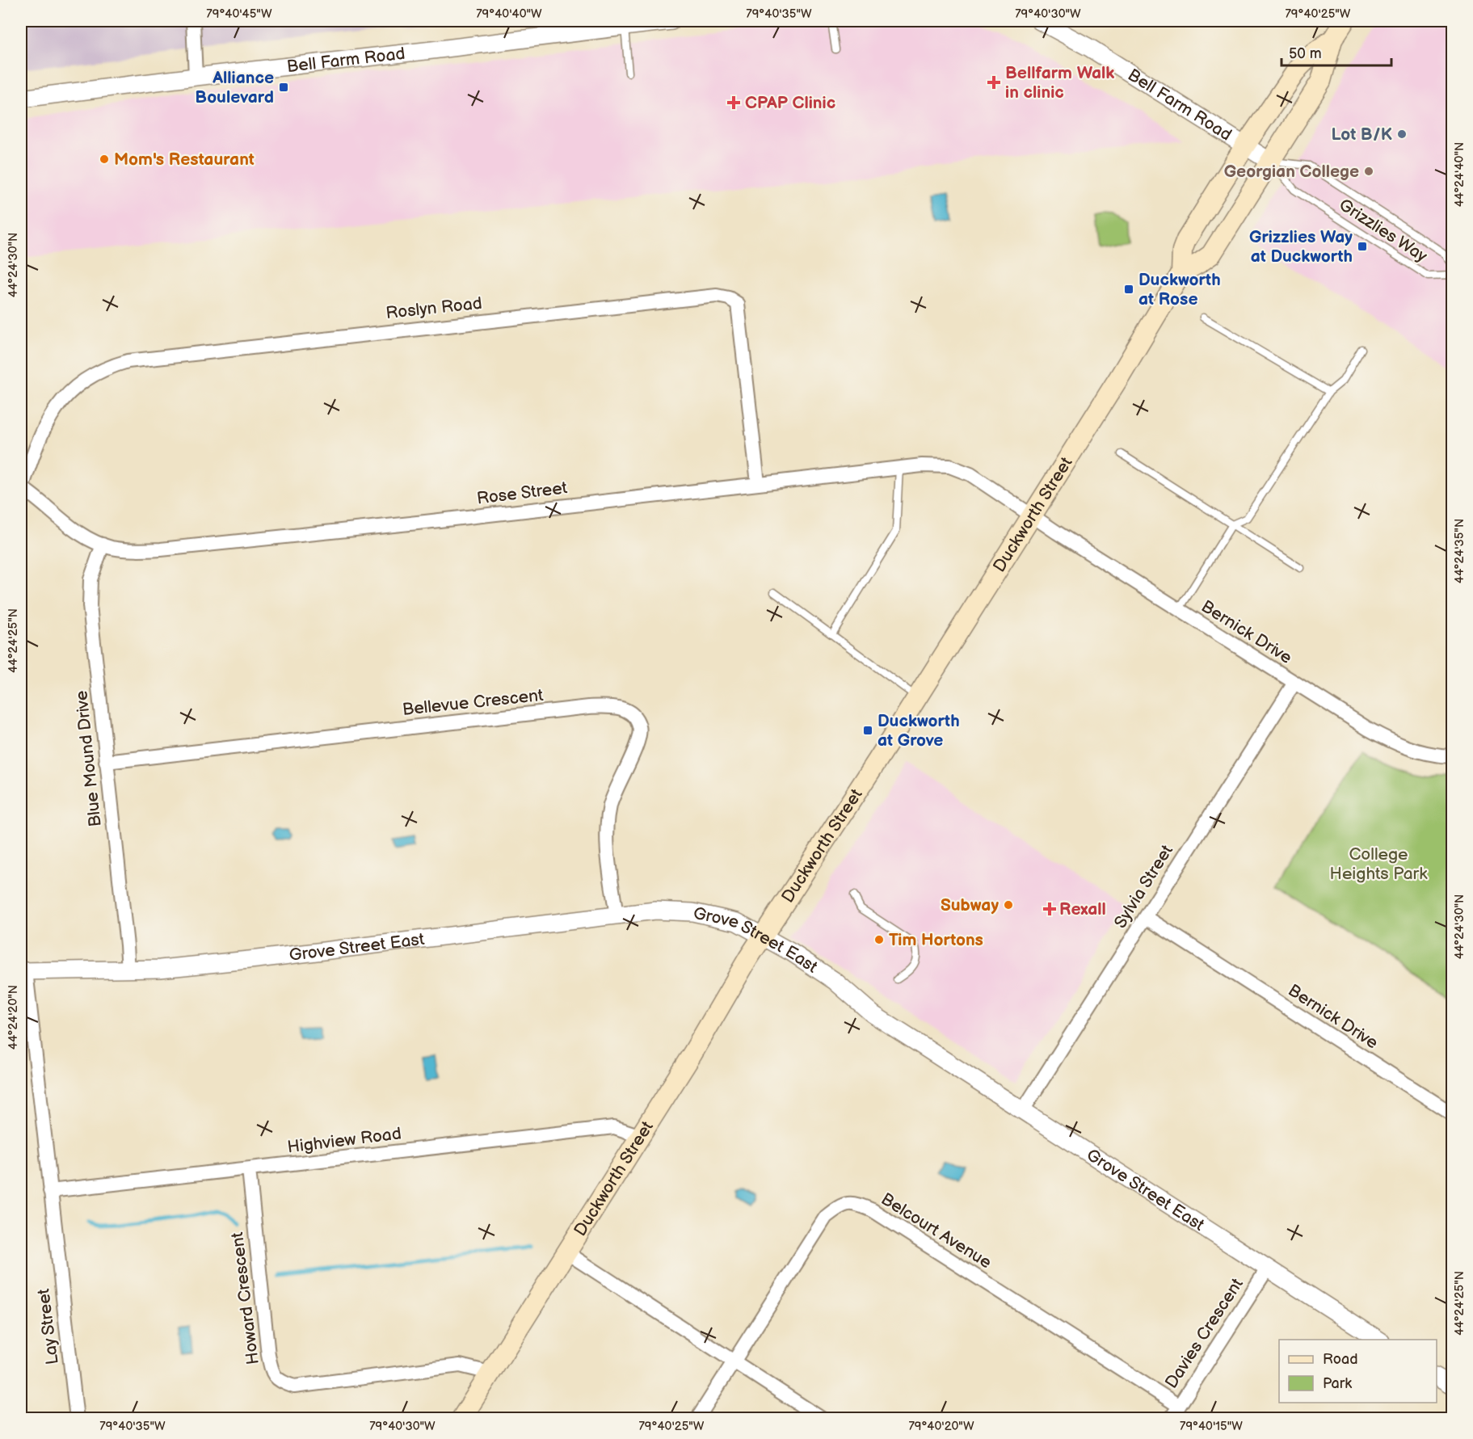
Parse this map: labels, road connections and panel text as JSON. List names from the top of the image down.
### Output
{
  "streets": {
    "main road": ["Duckworth Street"],
    "street": [
      "Bell Farm Road",
      "Roslyn Road",
      "Rose Street",
      "Bernick Drive",
      "Bellevue Crescent",
      "Blue Mound Drive",
      "Sylvia Street",
      "Grove Street East",
      "Highview Road",
      "Belcourt Avenue",
      "Howard Crescent",
      "Lay Street",
      "Davies Crescent"
    ],
    "lane": ["Grizzlies Way"]
  },
  "crossings": [
    ["Bell Farm Road", "Grizzlies Way"],
    ["Bell Farm Road", "Duckworth Street"],
    ["Grizzlies Way", "Duckworth Street"],
    ["Roslyn Road", "Rose Street"],
    ["Rose Street", "Duckworth Street"],
    ["Rose Street", "Bernick Drive"],
    ["Rose Street", "Blue Mound Drive"],
    ["Duckworth Street", "Bernick Drive"],
    ["Duckworth Street", "Grove Street East"],
    ["Duckworth Street", "Highview Road"],
    ["Duckworth Street", "Howard Crescent"],
    ["Bernick Drive", "Sylvia Street"],
    ["Bellevue Crescent", "Blue Mound Drive"],
    ["Bellevue Crescent", "Grove Street East"],
    ["Blue Mound Drive", "Grove Street East"],
    ["Sylvia Street", "Grove Street East"],
    ["Grove Street East", "Lay Street"],
    ["Grove Street East", "Davies Crescent"],
    ["Highview Road", "Howard Crescent"],
    ["Highview Road", "Lay Street"],
    ["Belcourt Avenue", "Davies Crescent"]
  ],
  "parks": ["College Heights Park"],
  "places": {
    "health": ["Bellfarm Walk in clinic", "CPAP Clinic", "Rexall"],
    "transit": [
      "Alliance Boulevard",
      "Grizzlies Way at Duckworth",
      "Duckworth at Rose",
      "Duckworth at Grove"
    ],
    "other": [
      "Lot B/K",
      "Mom's Restaurant",
      "Georgian College",
      "Subway",
      "Tim Hortons"
    ]
  },
  "legend": ["Road", "Park"],
  "scale_bar": "50 m",
  "coordinates": [
    "79°40'45\"W",
    "79°40'40\"W",
    "79°40'35\"W",
    "79°40'30\"W",
    "79°40'25\"W",
    "44°24'40\"N",
    "44°24'30\"N",
    "44°24'35\"N",
    "44°24'25\"N",
    "44°24'20\"N",
    "79°40'20\"W",
    "79°40'15\"W"
  ]
}
